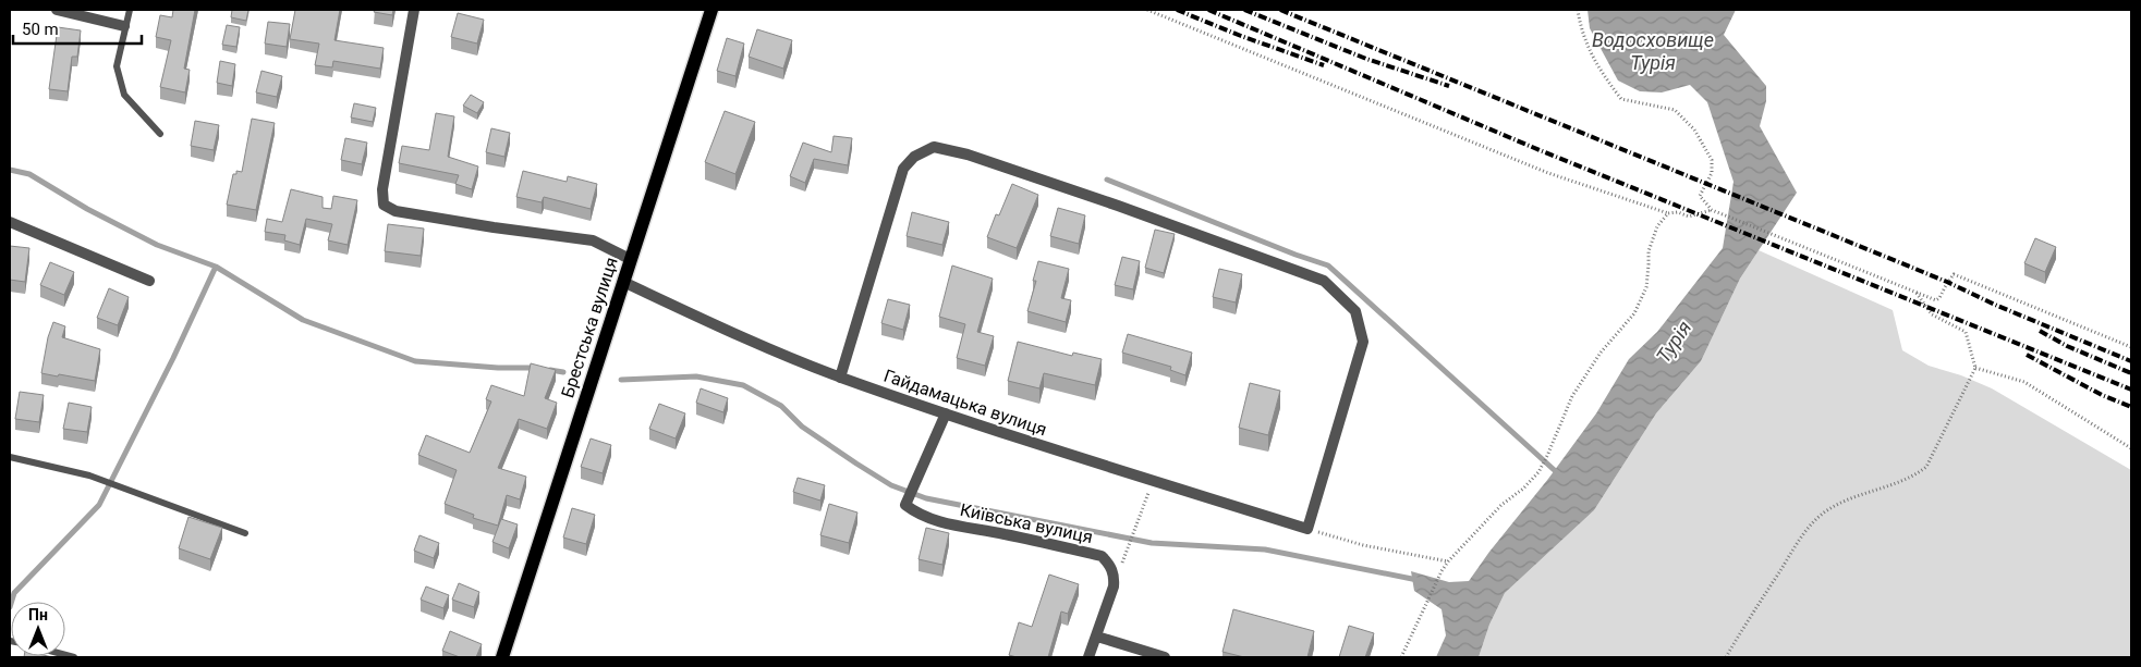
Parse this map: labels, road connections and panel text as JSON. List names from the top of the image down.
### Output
{
  "streets": {
    "main road": ["Брестська вулиця"],
    "street": ["Гайдамацька вулиця", "Київська вулиця"]
  },
  "crossings": [
    ["Брестська вулиця", "Гайдамацька вулиця"],
    ["Гайдамацька вулиця", "Київська вулиця"]
  ],
  "water": ["Водосховище Турія", "Турія"],
  "scale_bar": "50 m",
  "north": "top"
}
